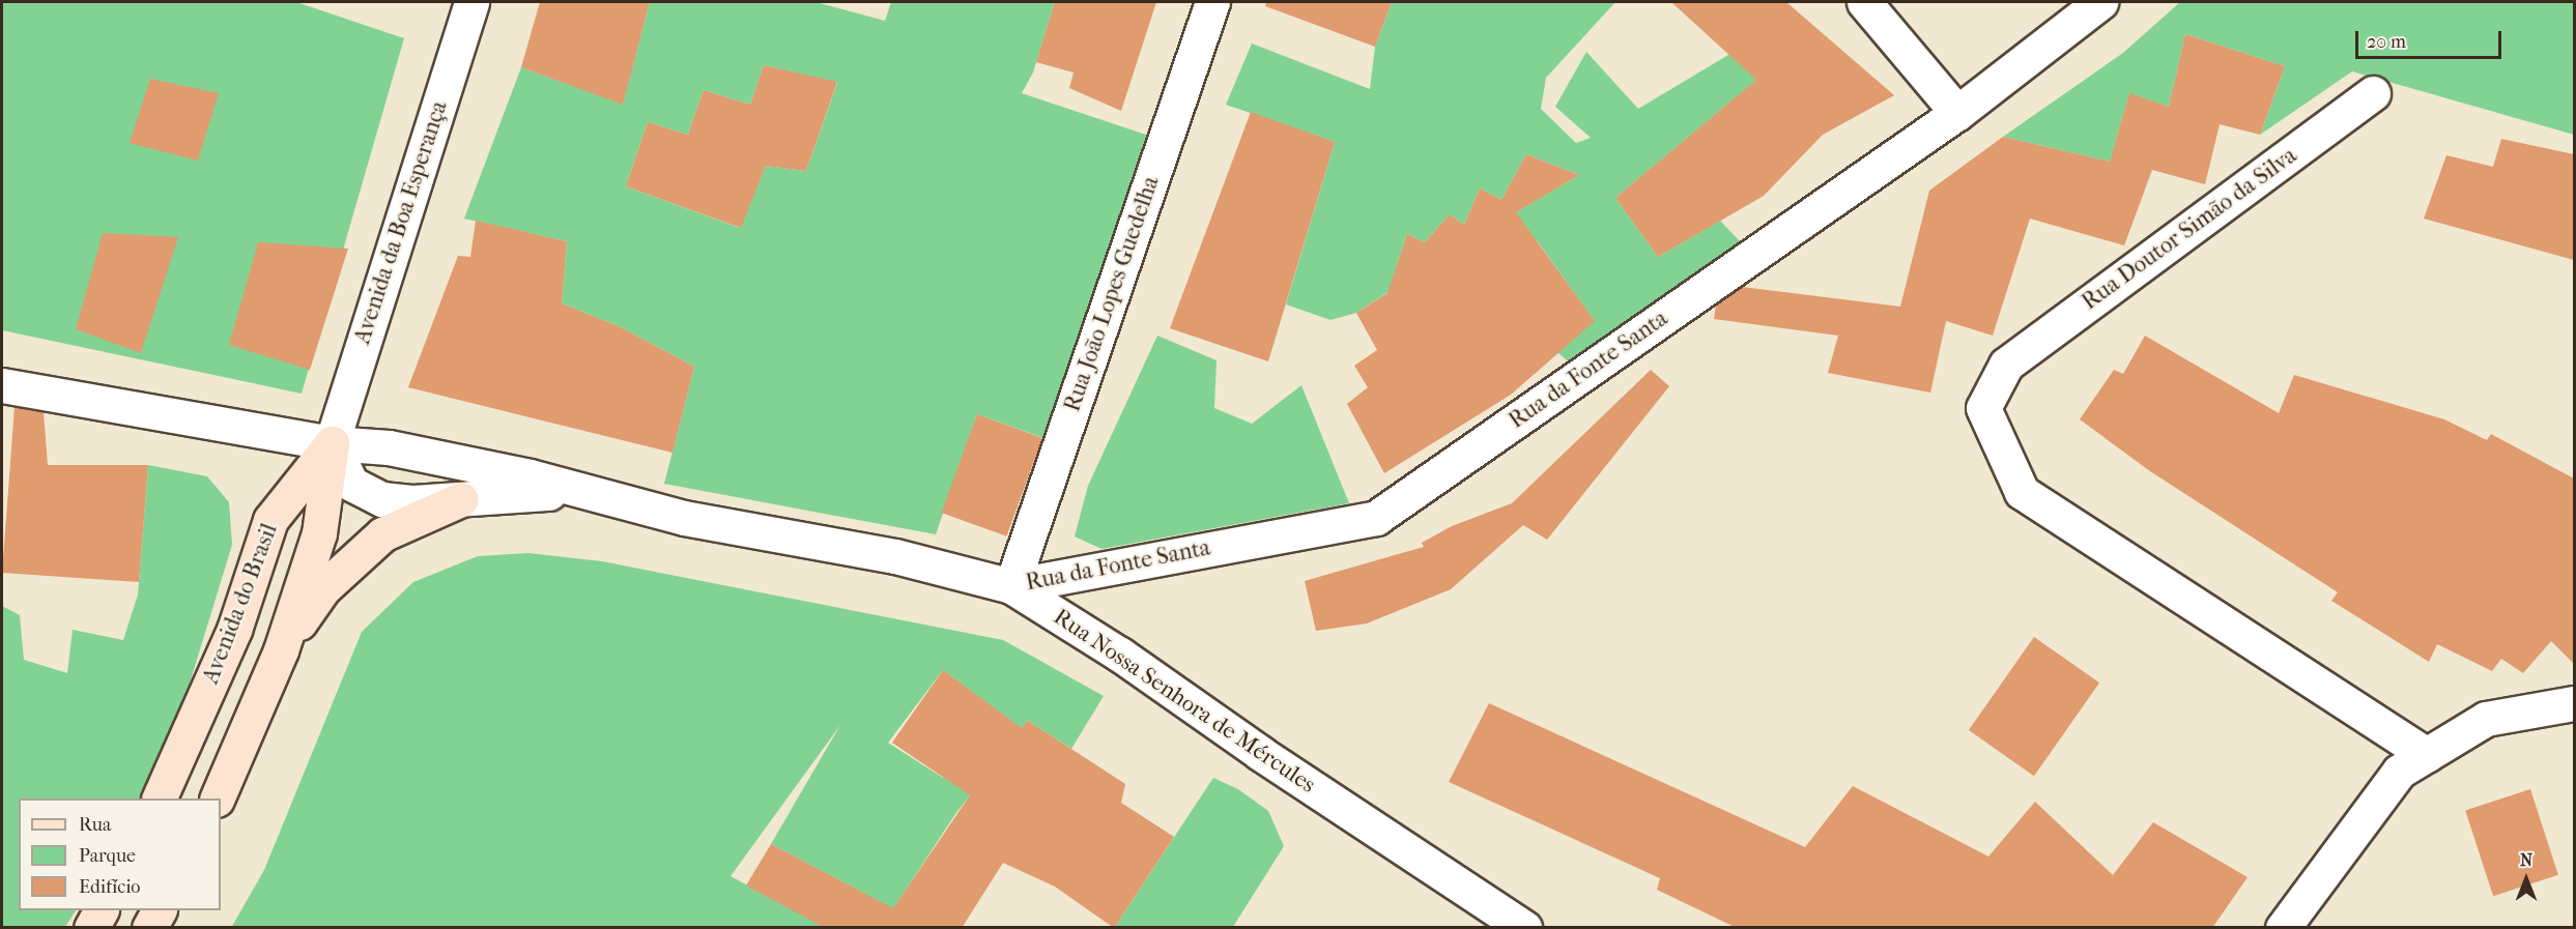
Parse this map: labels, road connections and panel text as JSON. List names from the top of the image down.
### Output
{
  "streets": {
    "main road": ["Avenida do Brasil"],
    "street": [
      "Avenida da Boa Esperança",
      "Rua Doutor Simão da Silva",
      "Rua João Lopes Guedelha",
      "Rua da Fonte Santa",
      "Rua Nossa Senhora de Mércules"
    ]
  },
  "crossings": [
    ["Avenida da Boa Esperança", "Avenida do Brasil"],
    ["Avenida da Boa Esperança", "Rua Nossa Senhora de Mércules"],
    ["Rua João Lopes Guedelha", "Rua da Fonte Santa"],
    ["Rua João Lopes Guedelha", "Rua Nossa Senhora de Mércules"],
    ["Rua da Fonte Santa", "Rua Nossa Senhora de Mércules"],
    ["Avenida do Brasil", "Rua Nossa Senhora de Mércules"]
  ],
  "legend": ["Rua", "Parque", "Edifício"],
  "scale_bar": "20 m",
  "north": "top"
}
